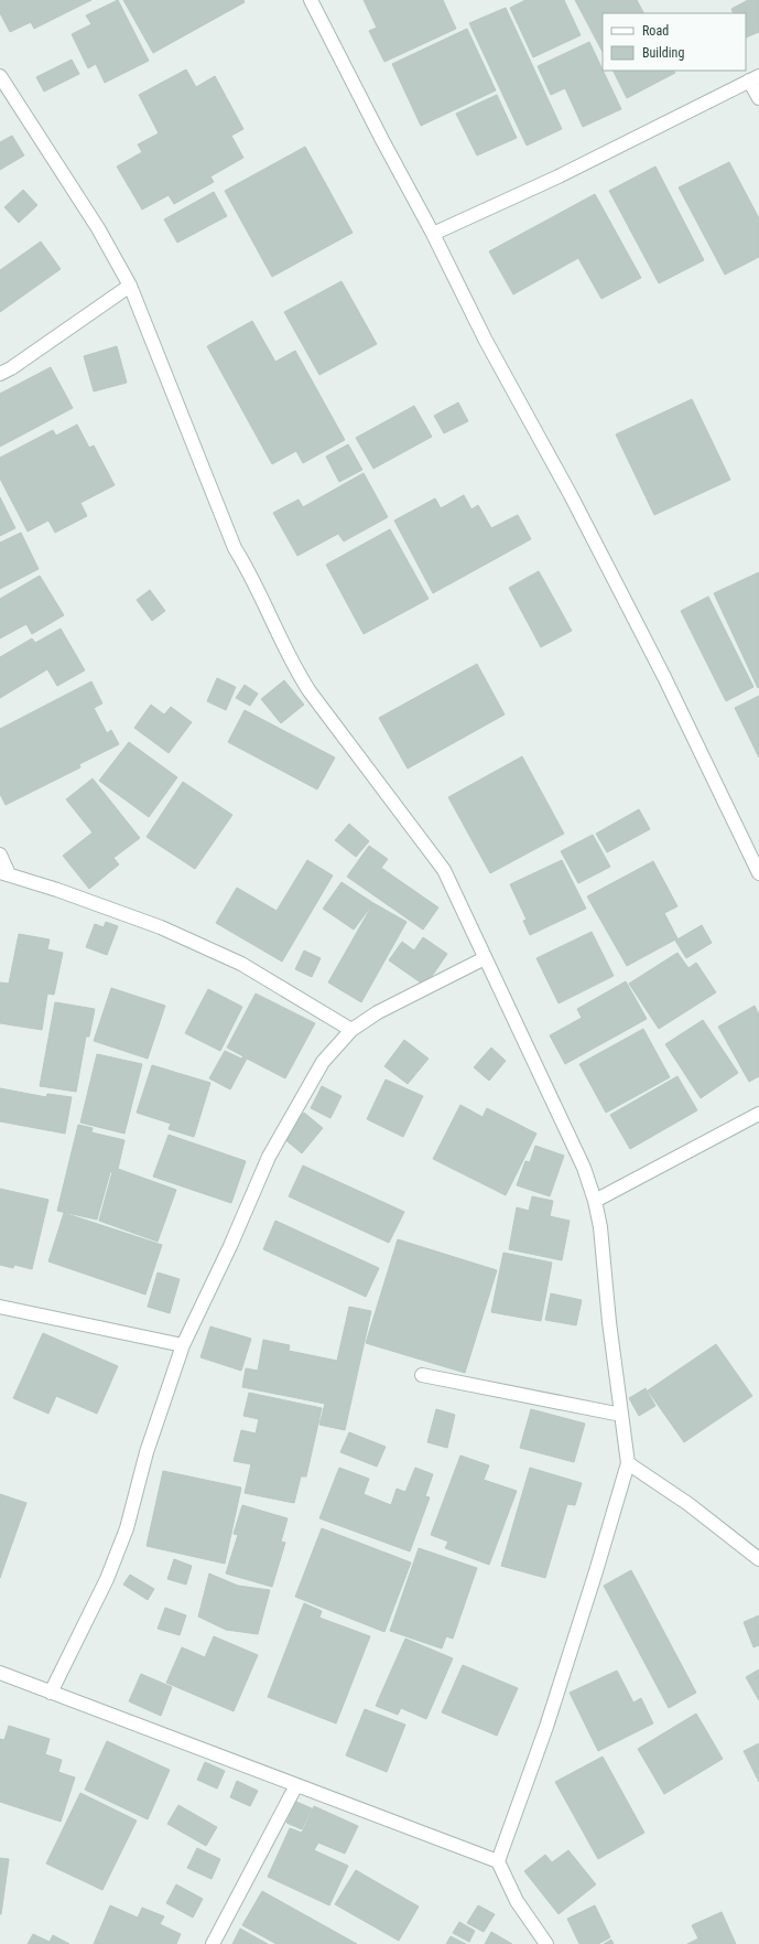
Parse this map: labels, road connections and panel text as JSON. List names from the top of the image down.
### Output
{
  "legend": ["Road", "Building"]
}
